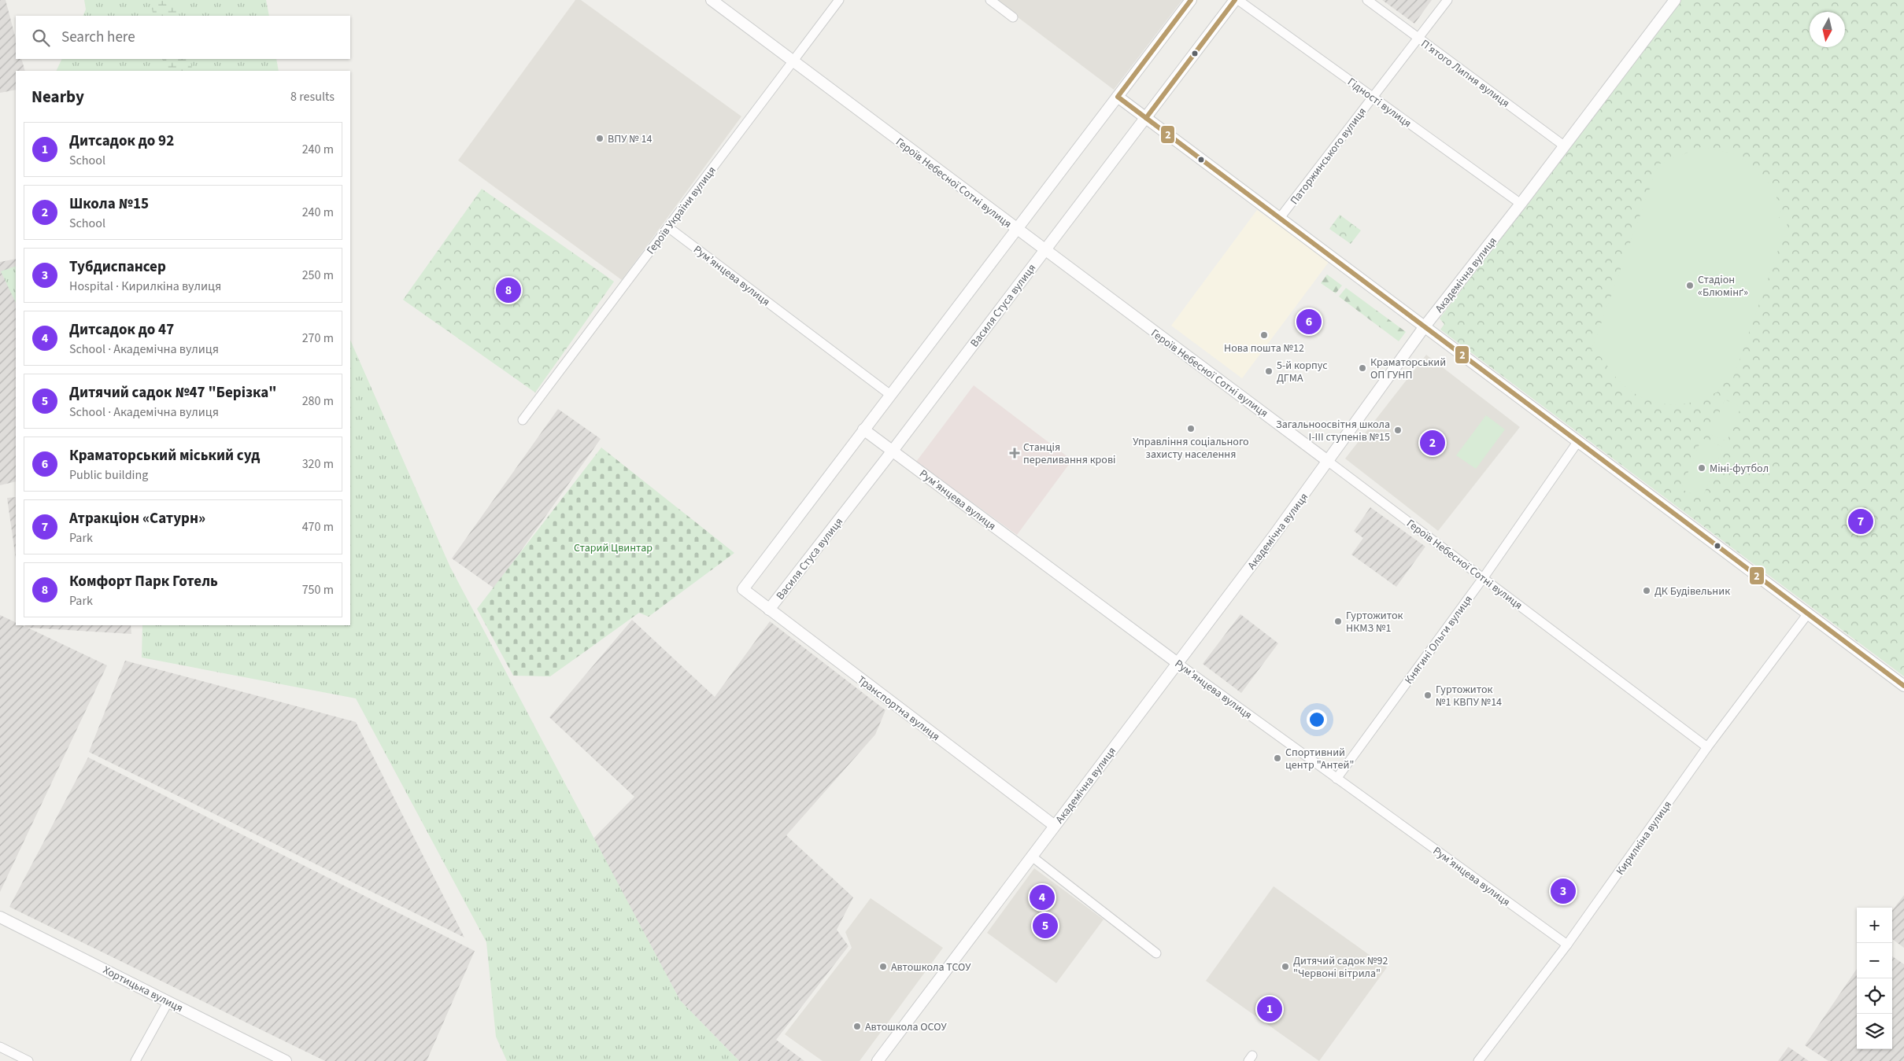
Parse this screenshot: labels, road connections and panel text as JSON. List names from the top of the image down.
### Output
{
  "streets": {
    "street": [
      "П’ятого Липня вулиця",
      "Гідності вулиця",
      "Паторжинського вулиця",
      "Героїв Небесної Сотні вулиця",
      "Героїв України вулиця",
      "Академічна вулиця",
      "Рум’янцева вулиця",
      "Василя Стуса вулиця",
      "Княгині Ольги вулиця",
      "Транспортна вулиця",
      "Кирилкіна вулиця",
      "Хортицька вулиця"
    ]
  },
  "crossings": [
    ["П’ятого Липня вулиця", "Паторжинського вулиця"],
    ["П’ятого Липня вулиця", "Академічна вулиця"],
    ["Гідності вулиця", "Паторжинського вулиця"],
    ["Гідності вулиця", "Академічна вулиця"],
    ["Героїв Небесної Сотні вулиця", "Героїв України вулиця"],
    ["Героїв Небесної Сотні вулиця", "Академічна вулиця"],
    ["Героїв Небесної Сотні вулиця", "Василя Стуса вулиця"],
    ["Героїв Небесної Сотні вулиця", "Княгині Ольги вулиця"],
    ["Героїв Небесної Сотні вулиця", "Кирилкіна вулиця"],
    ["Героїв України вулиця", "Рум’янцева вулиця"],
    ["Академічна вулиця", "Рум’янцева вулиця"],
    ["Академічна вулиця", "Транспортна вулиця"],
    ["Рум’янцева вулиця", "Василя Стуса вулиця"],
    ["Рум’янцева вулиця", "Княгині Ольги вулиця"],
    ["Рум’янцева вулиця", "Транспортна вулиця"],
    ["Рум’янцева вулиця", "Кирилкіна вулиця"],
    ["Василя Стуса вулиця", "Транспортна вулиця"]
  ],
  "parks": ["Старий Цвинтар"],
  "places": {
    "other": [
      "ВПУ № 14",
      "Стадіон «Блюмінґ»",
      "Нова пошта №12",
      "Краматорський ОП ГУНП",
      "5-й корпус ДГМА",
      "Управління соціального захисту населення",
      "Загальноосвітня школа І-ІІІ ступенів №15",
      "Міні-футбол",
      "ДК Будівельник",
      "Гуртожиток НКМЗ №1",
      "Гуртожиток №1 КВПУ №14",
      "Спортивний центр \"Антей\"",
      "Автошкола ТСОУ",
      "Дитячий садок №92 \"Червонi вiтрила\"",
      "Автошкола ОСОУ"
    ],
    "health": ["Станція переливання крові"]
  },
  "lines": ["transit line 2"],
  "north": "bottom",
  "page": {
    "search": "Search here",
    "heading": ["Nearby", "8 results"],
    "list": [
      {
        "mark": "1",
        "name": "Дитсадок до 92",
        "note": "School",
        "value": "240 m"
      },
      {
        "mark": "2",
        "name": "Школа №15",
        "note": "School",
        "value": "240 m"
      },
      {
        "mark": "3",
        "name": "Тубдиспансер",
        "note": "Hospital · Кирилкіна вулиця",
        "value": "250 m"
      },
      {
        "mark": "4",
        "name": "Дитсадок до 47",
        "note": "School · Академічна вулиця",
        "value": "270 m"
      },
      {
        "mark": "5",
        "name": "Дитячий садок №47 \"Берізка\"",
        "note": "School · Академічна вулиця",
        "value": "280 m"
      },
      {
        "mark": "6",
        "name": "Краматорський міський суд",
        "note": "Public building",
        "value": "320 m"
      },
      {
        "mark": "7",
        "name": "Атракціон «Сатурн»",
        "note": "Park",
        "value": "470 m"
      },
      {
        "mark": "8",
        "name": "Комфорт Парк Готель",
        "note": "Park",
        "value": "750 m"
      }
    ],
    "pins": [
      "8",
      "6",
      "2",
      "7",
      "3",
      "4",
      "5",
      "1"
    ],
    "map_buttons": ["+", "−"]
  }
}
